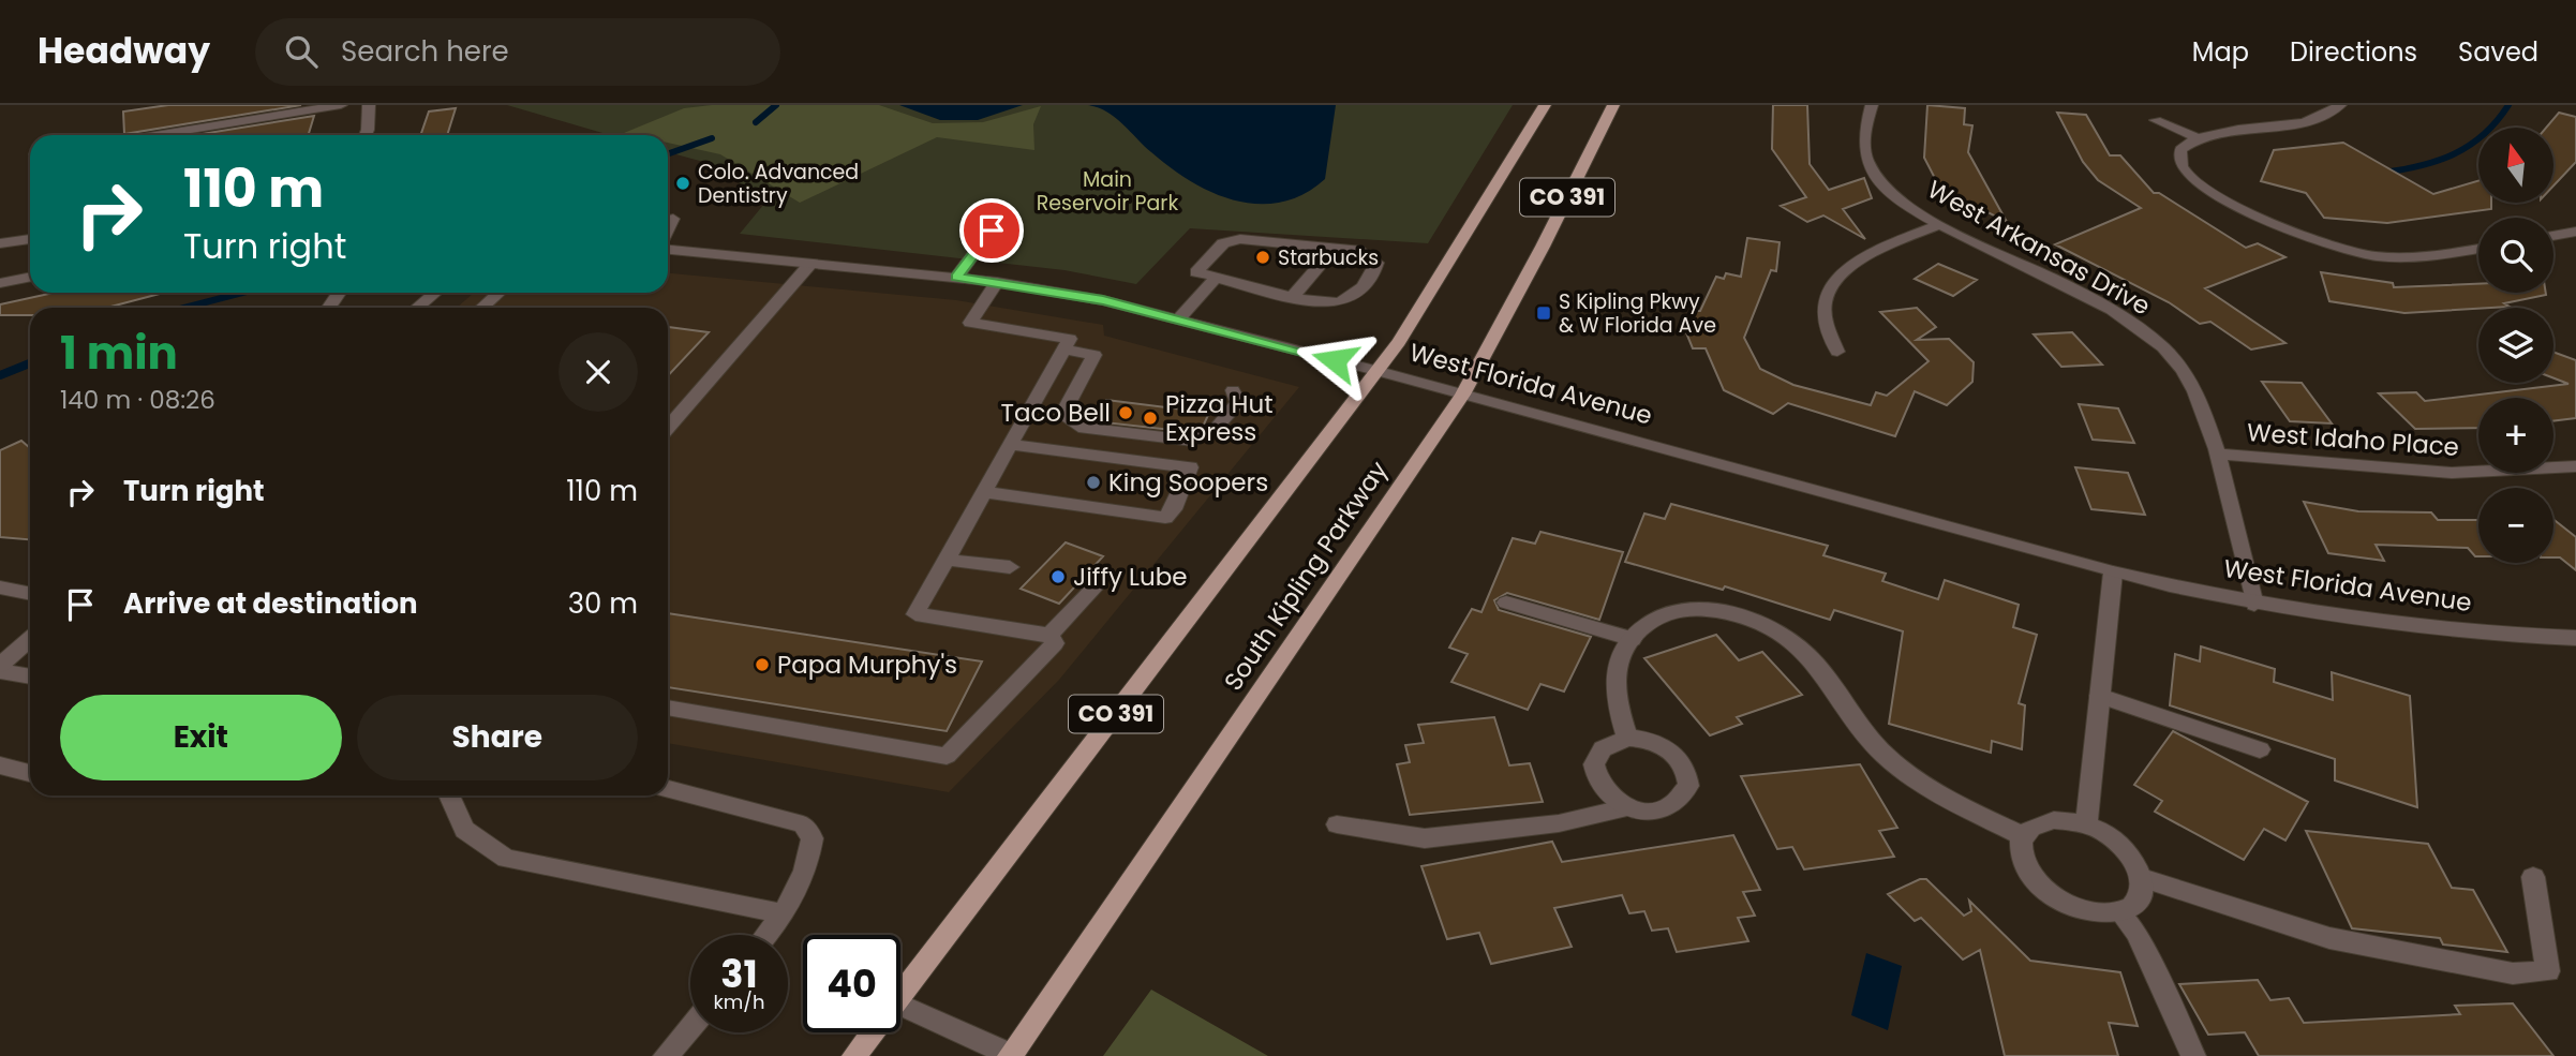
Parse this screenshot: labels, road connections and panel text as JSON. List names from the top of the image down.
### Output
{
  "streets": {
    "main road": ["CO 391", "South Kipling Parkway"],
    "street": ["West Arkansas Drive", "West Florida Avenue", "West Idaho Place"]
  },
  "crossings": [
    ["CO 391", "West Florida Avenue"],
    ["West Arkansas Drive", "West Florida Avenue"],
    ["West Arkansas Drive", "West Idaho Place"],
    ["West Florida Avenue", "South Kipling Parkway"]
  ],
  "parks": ["Main Reservoir Park"],
  "places": {
    "other": [
      "Colo. Advanced Dentistry",
      "Starbucks",
      "Taco Bell",
      "Pizza Hut Express",
      "King Soopers",
      "Jiffy Lube",
      "Papa Murphy's"
    ],
    "transit": ["S Kipling Pkwy & W Florida Ave"]
  },
  "north": "top",
  "page": {
    "header": "Headway",
    "search": "Search here",
    "nav": ["Map", "Directions", "Saved"],
    "map_buttons": ["+", "−"],
    "turn": ["110 m", "Turn right"],
    "heading": ["1 min", "140 m · 08:26"],
    "list": [
      {
        "name": "Turn right",
        "value": "110 m"
      },
      {
        "name": "Arrive at destination",
        "value": "30 m"
      }
    ],
    "buttons": ["Exit", "Share"],
    "speed": "31 km/h",
    "limit": "40"
  }
}
